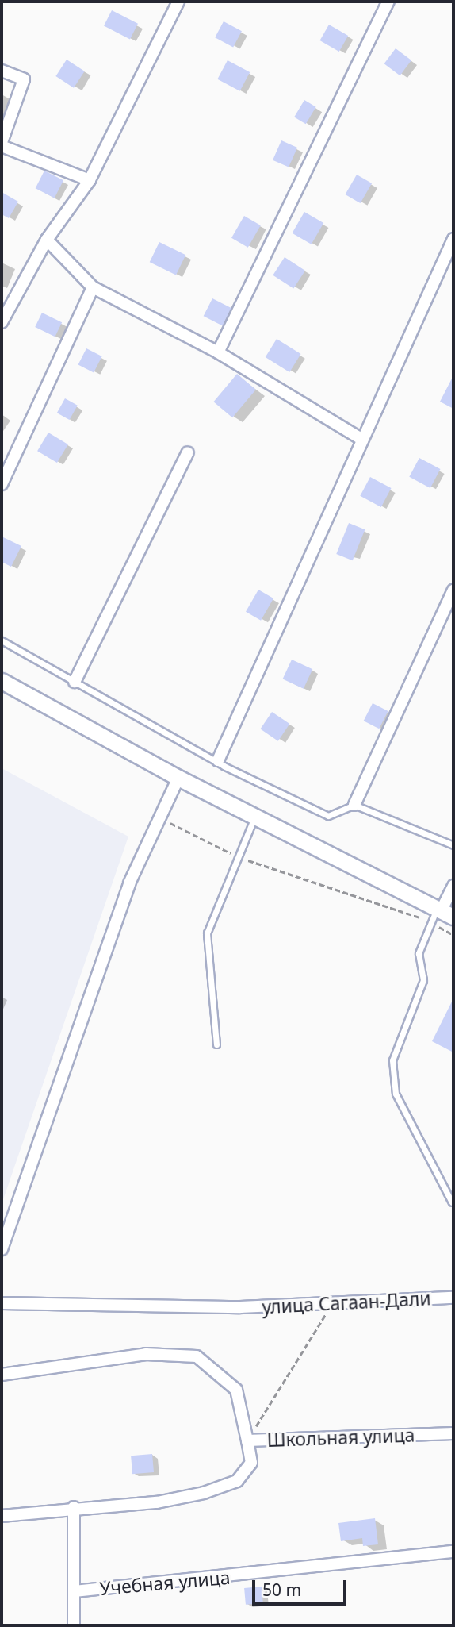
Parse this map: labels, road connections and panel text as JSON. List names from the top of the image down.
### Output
{
  "streets": {
    "street": ["улица Сагаан-Дали", "Школьная улица", "Учебная улица"]
  },
  "scale_bar": "50 m"
}
